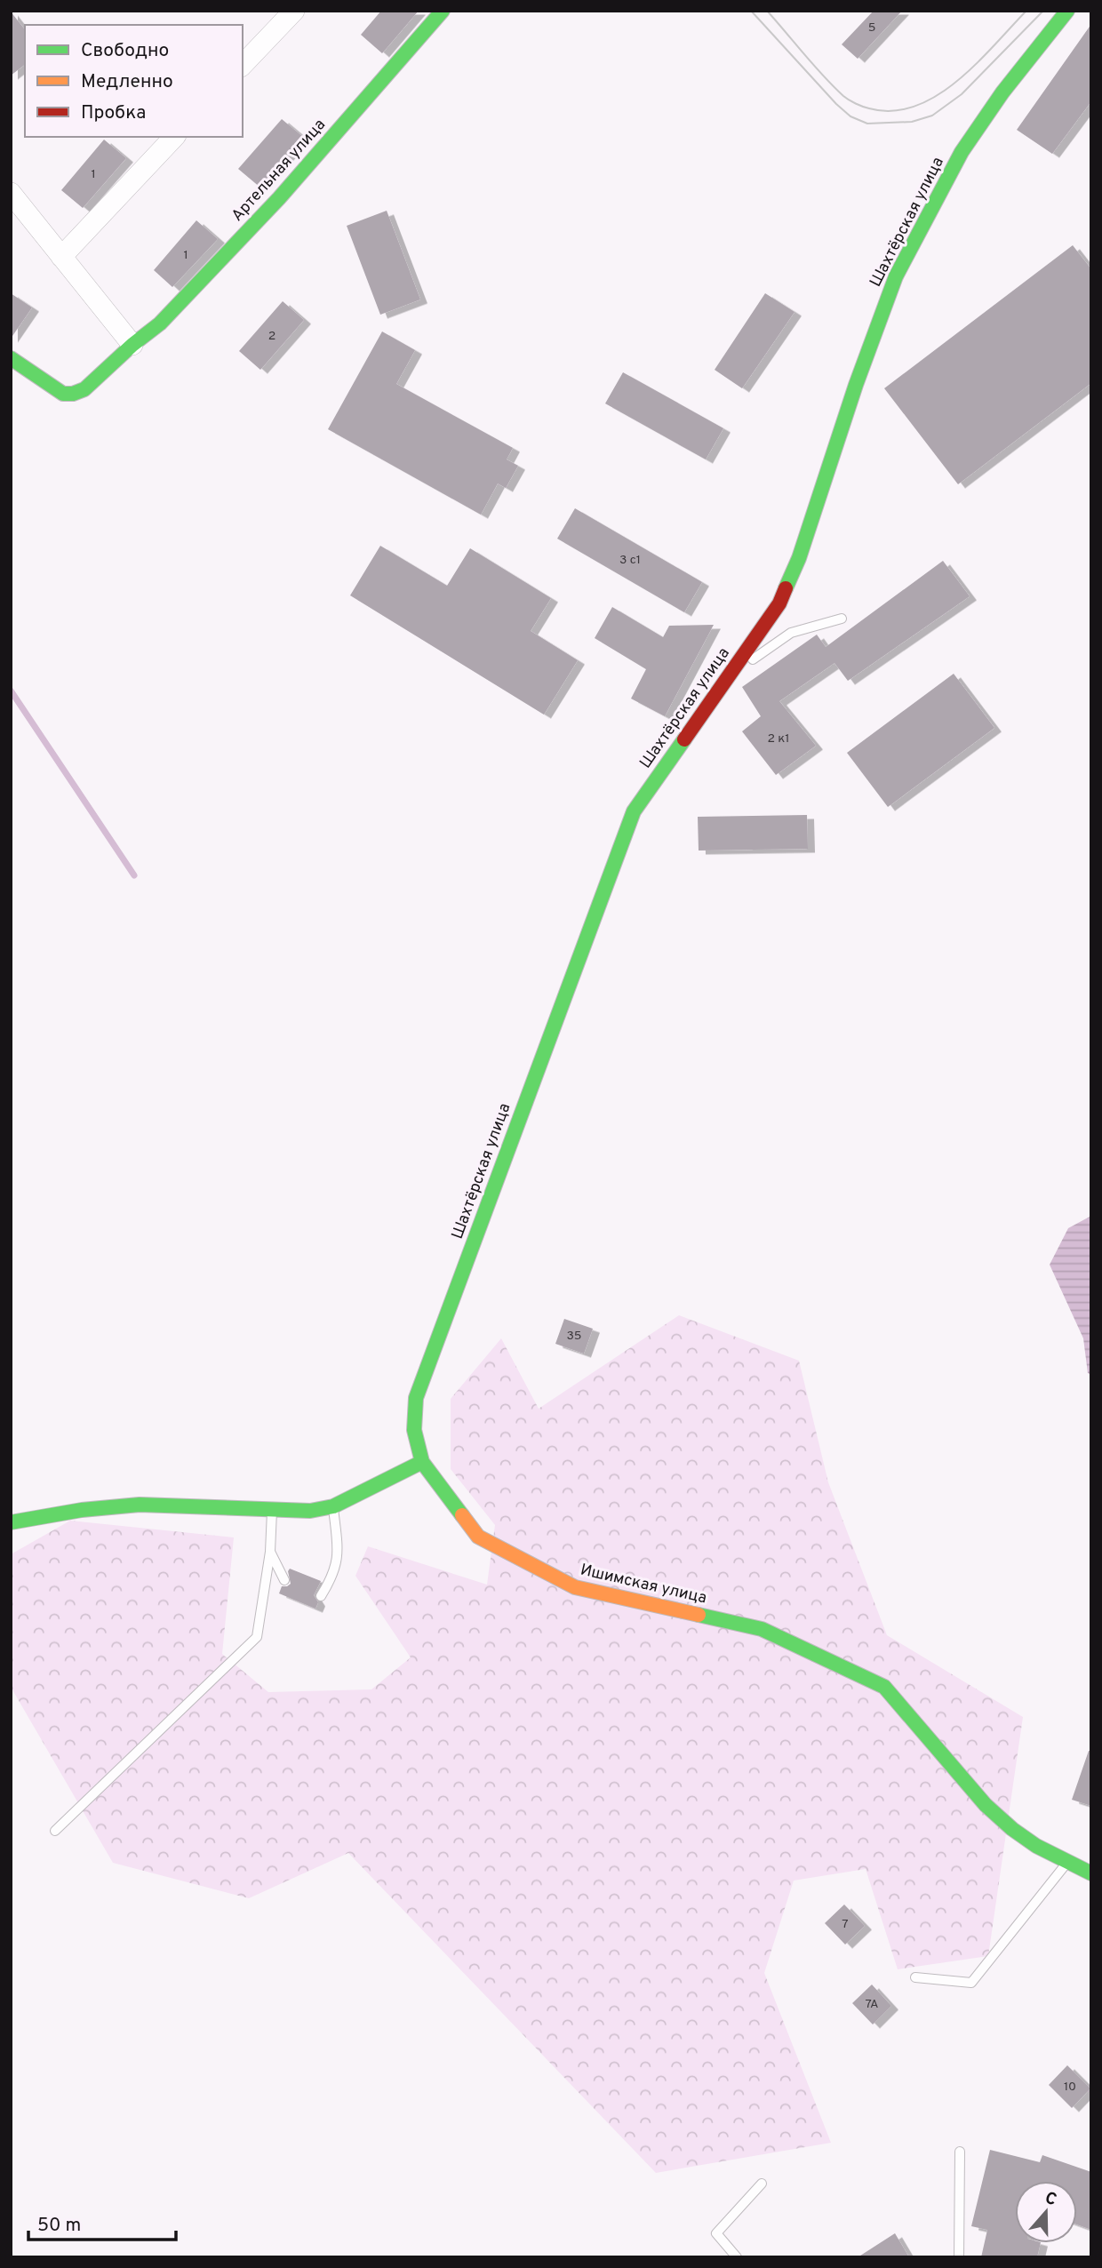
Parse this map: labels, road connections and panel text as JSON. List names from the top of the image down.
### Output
{
  "streets": {
    "main road": ["Артельная улица", "Шахтёрская улица", "Ишимская улица"]
  },
  "crossings": [
    ["Шахтёрская улица", "Ишимская улица"]
  ],
  "house_numbers": [
    "5",
    "1",
    "1",
    "2",
    "3 с1",
    "2 к1",
    "35",
    "7",
    "7А",
    "10"
  ],
  "legend": ["Свободно", "Медленно", "Пробка"],
  "scale_bar": "50 m",
  "north": "top"
}
